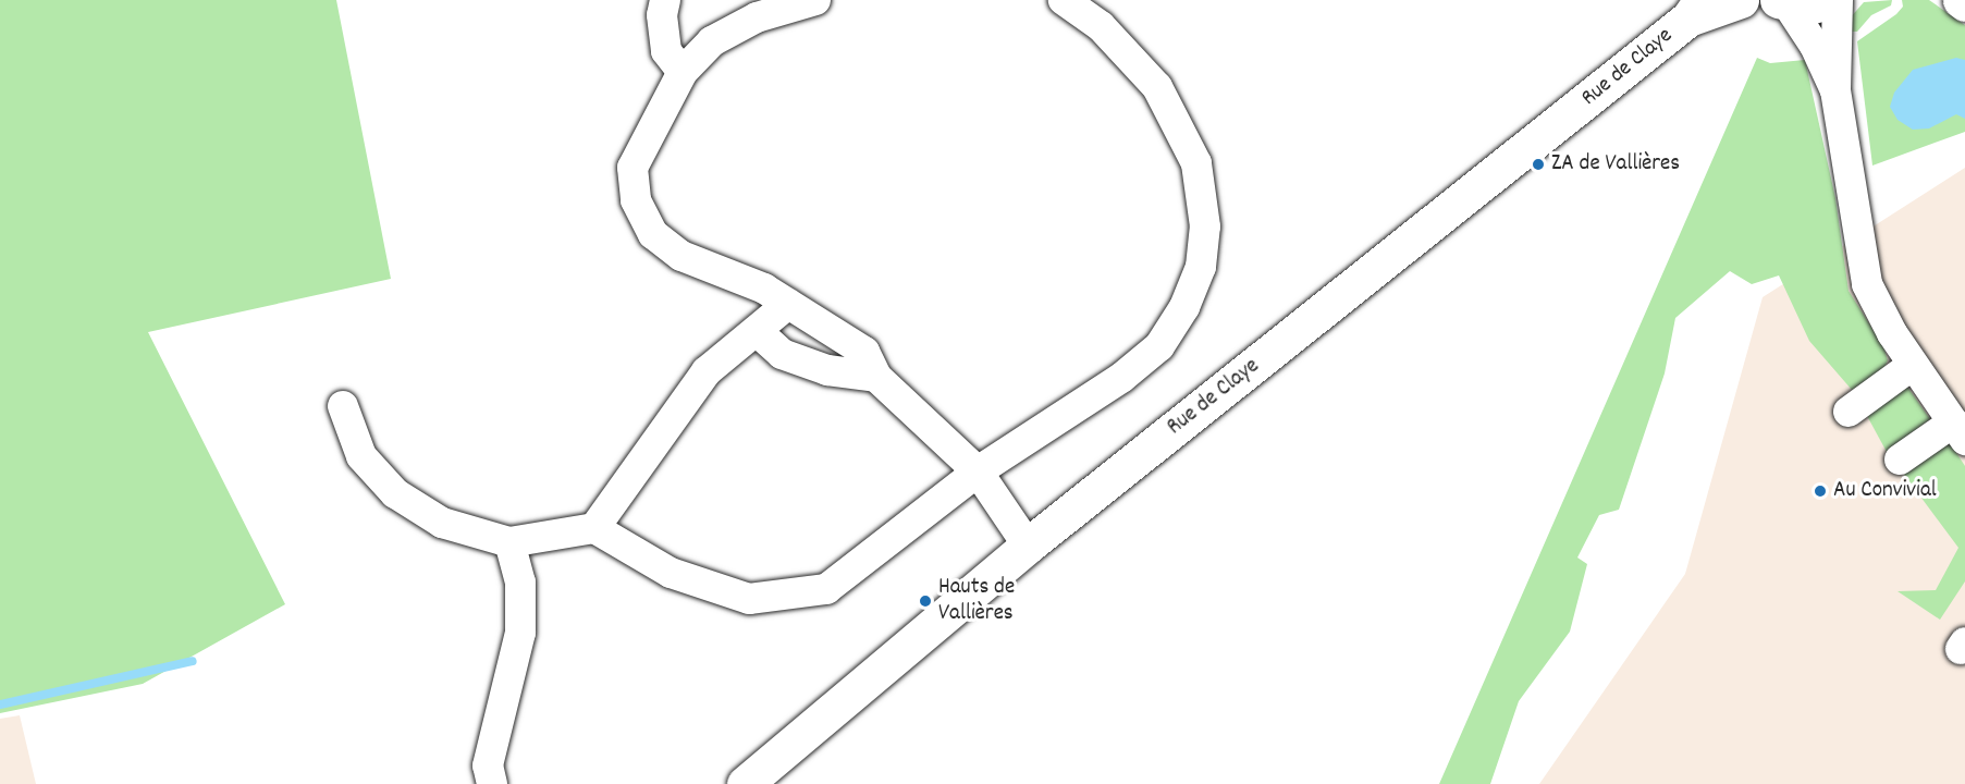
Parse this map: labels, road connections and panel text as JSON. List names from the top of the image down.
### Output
{
  "streets": {
    "street": ["Rue de Claye"]
  },
  "places": ["ZA de Vallières", "Au Convivial", "Hauts de Vallières"]
}
